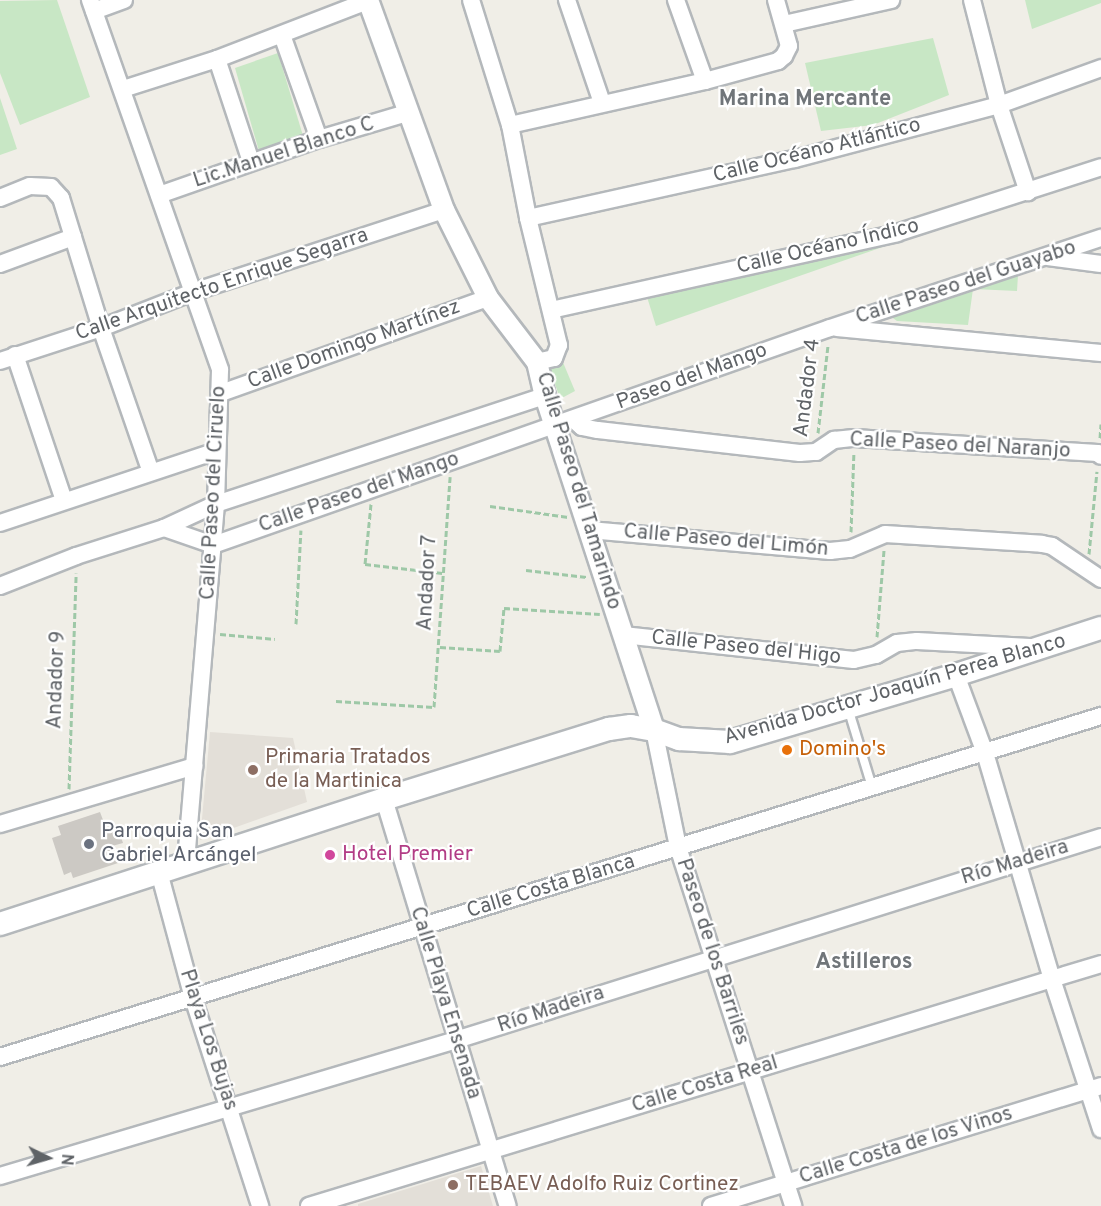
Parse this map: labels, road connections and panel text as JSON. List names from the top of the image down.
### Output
{
  "streets": {
    "main road": ["Avenida Doctor Joaquín Perea Blanco"],
    "street": [
      "Calle Océano Atlántico",
      "Lic.Manuel Blanco C",
      "Calle Océano Índico",
      "Calle Paseo del Guayabo",
      "Calle Arquitecto Enrique Segarra",
      "Calle Domingo Martínez",
      "Paseo del Mango",
      "Calle Paseo del Naranjo",
      "Calle Paseo del Tamarindo",
      "Calle Paseo del Ciruelo",
      "Calle Paseo del Mango",
      "Calle Paseo del Limón",
      "Calle Paseo del Higo",
      "Río Madeira",
      "Calle Costa Blanca",
      "Paseo de los Barriles",
      "Calle Playa Ensenada",
      "Playa Los Bujas",
      "Calle Costa Real",
      "Calle Costa de los Vinos"
    ],
    "path": ["Andador 4", "Andador 7", "Andador 9"]
  },
  "crossings": [
    ["Lic.Manuel Blanco C", "Calle Paseo del Tamarindo"],
    ["Lic.Manuel Blanco C", "Calle Paseo del Ciruelo"],
    ["Calle Paseo del Guayabo", "Paseo del Mango"],
    ["Calle Paseo del Guayabo", "Andador 4"],
    ["Calle Arquitecto Enrique Segarra", "Calle Paseo del Tamarindo"],
    ["Calle Arquitecto Enrique Segarra", "Calle Paseo del Ciruelo"],
    ["Calle Domingo Martínez", "Calle Paseo del Tamarindo"],
    ["Calle Domingo Martínez", "Calle Paseo del Ciruelo"],
    ["Paseo del Mango", "Andador 4"],
    ["Paseo del Mango", "Calle Paseo del Naranjo"],
    ["Paseo del Mango", "Calle Paseo del Tamarindo"],
    ["Paseo del Mango", "Calle Paseo del Mango"],
    ["Andador 4", "Calle Paseo del Naranjo"],
    ["Calle Paseo del Naranjo", "Calle Paseo del Tamarindo"],
    ["Calle Paseo del Naranjo", "Calle Paseo del Mango"],
    ["Calle Paseo del Tamarindo", "Calle Paseo del Mango"],
    ["Calle Paseo del Tamarindo", "Calle Paseo del Limón"],
    ["Calle Paseo del Tamarindo", "Calle Paseo del Higo"],
    ["Calle Paseo del Tamarindo", "Avenida Doctor Joaquín Perea Blanco"],
    ["Calle Paseo del Tamarindo", "Paseo de los Barriles"],
    ["Calle Paseo del Ciruelo", "Calle Paseo del Mango"],
    ["Calle Paseo del Ciruelo", "Avenida Doctor Joaquín Perea Blanco"],
    ["Calle Paseo del Mango", "Andador 7"],
    ["Calle Paseo del Mango", "Andador 9"],
    ["Calle Paseo del Higo", "Avenida Doctor Joaquín Perea Blanco"],
    ["Avenida Doctor Joaquín Perea Blanco", "Paseo de los Barriles"],
    ["Avenida Doctor Joaquín Perea Blanco", "Calle Playa Ensenada"],
    ["Avenida Doctor Joaquín Perea Blanco", "Playa Los Bujas"],
    ["Río Madeira", "Paseo de los Barriles"],
    ["Río Madeira", "Calle Playa Ensenada"],
    ["Río Madeira", "Playa Los Bujas"],
    ["Calle Costa Blanca", "Paseo de los Barriles"],
    ["Calle Costa Blanca", "Calle Playa Ensenada"],
    ["Calle Costa Blanca", "Playa Los Bujas"],
    ["Paseo de los Barriles", "Calle Costa Real"],
    ["Paseo de los Barriles", "Calle Costa de los Vinos"],
    ["Calle Playa Ensenada", "Calle Costa Real"]
  ],
  "districts": ["Marina Mercante", "Astilleros"],
  "places": [
    "Domino's",
    "Primaria Tratados de la Martinica",
    "Parroquia San Gabriel Arcángel",
    "Hotel Premier",
    "TEBAEV Adolfo Ruiz Cortinez"
  ],
  "north": "right"
}
